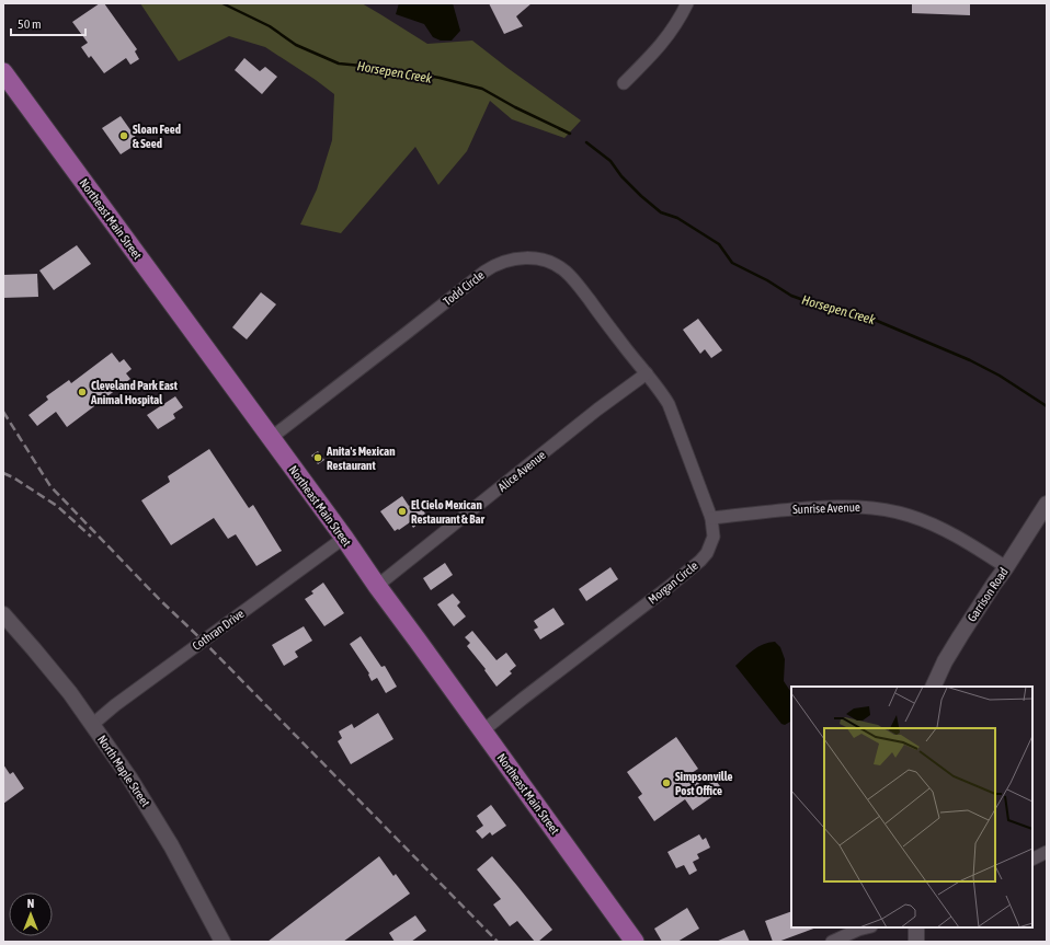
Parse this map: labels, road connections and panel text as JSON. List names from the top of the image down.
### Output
{
  "streets": {
    "main road": ["Northeast Main Street"],
    "street": [
      "Todd Circle",
      "Alice Avenue",
      "Sunrise Avenue",
      "Morgan Circle",
      "Garrison Road",
      "Cothran Drive",
      "North Maple Street"
    ]
  },
  "crossings": [
    ["Northeast Main Street", "Todd Circle"],
    ["Northeast Main Street", "Alice Avenue"],
    ["Northeast Main Street", "Morgan Circle"],
    ["Northeast Main Street", "Cothran Drive"],
    ["Todd Circle", "Alice Avenue"],
    ["Todd Circle", "Morgan Circle"],
    ["Alice Avenue", "Morgan Circle"],
    ["Sunrise Avenue", "Morgan Circle"],
    ["Sunrise Avenue", "Garrison Road"],
    ["Cothran Drive", "North Maple Street"]
  ],
  "water": ["Horsepen Creek"],
  "places": [
    "Sloan Feed & Seed",
    "Cleveland Park East Animal Hospital",
    "Anita's Mexican Restaurant",
    "El Cielo Mexican Restaurant & Bar",
    "Simpsonville Post Office"
  ],
  "scale_bar": "50 m",
  "north": "top"
}
